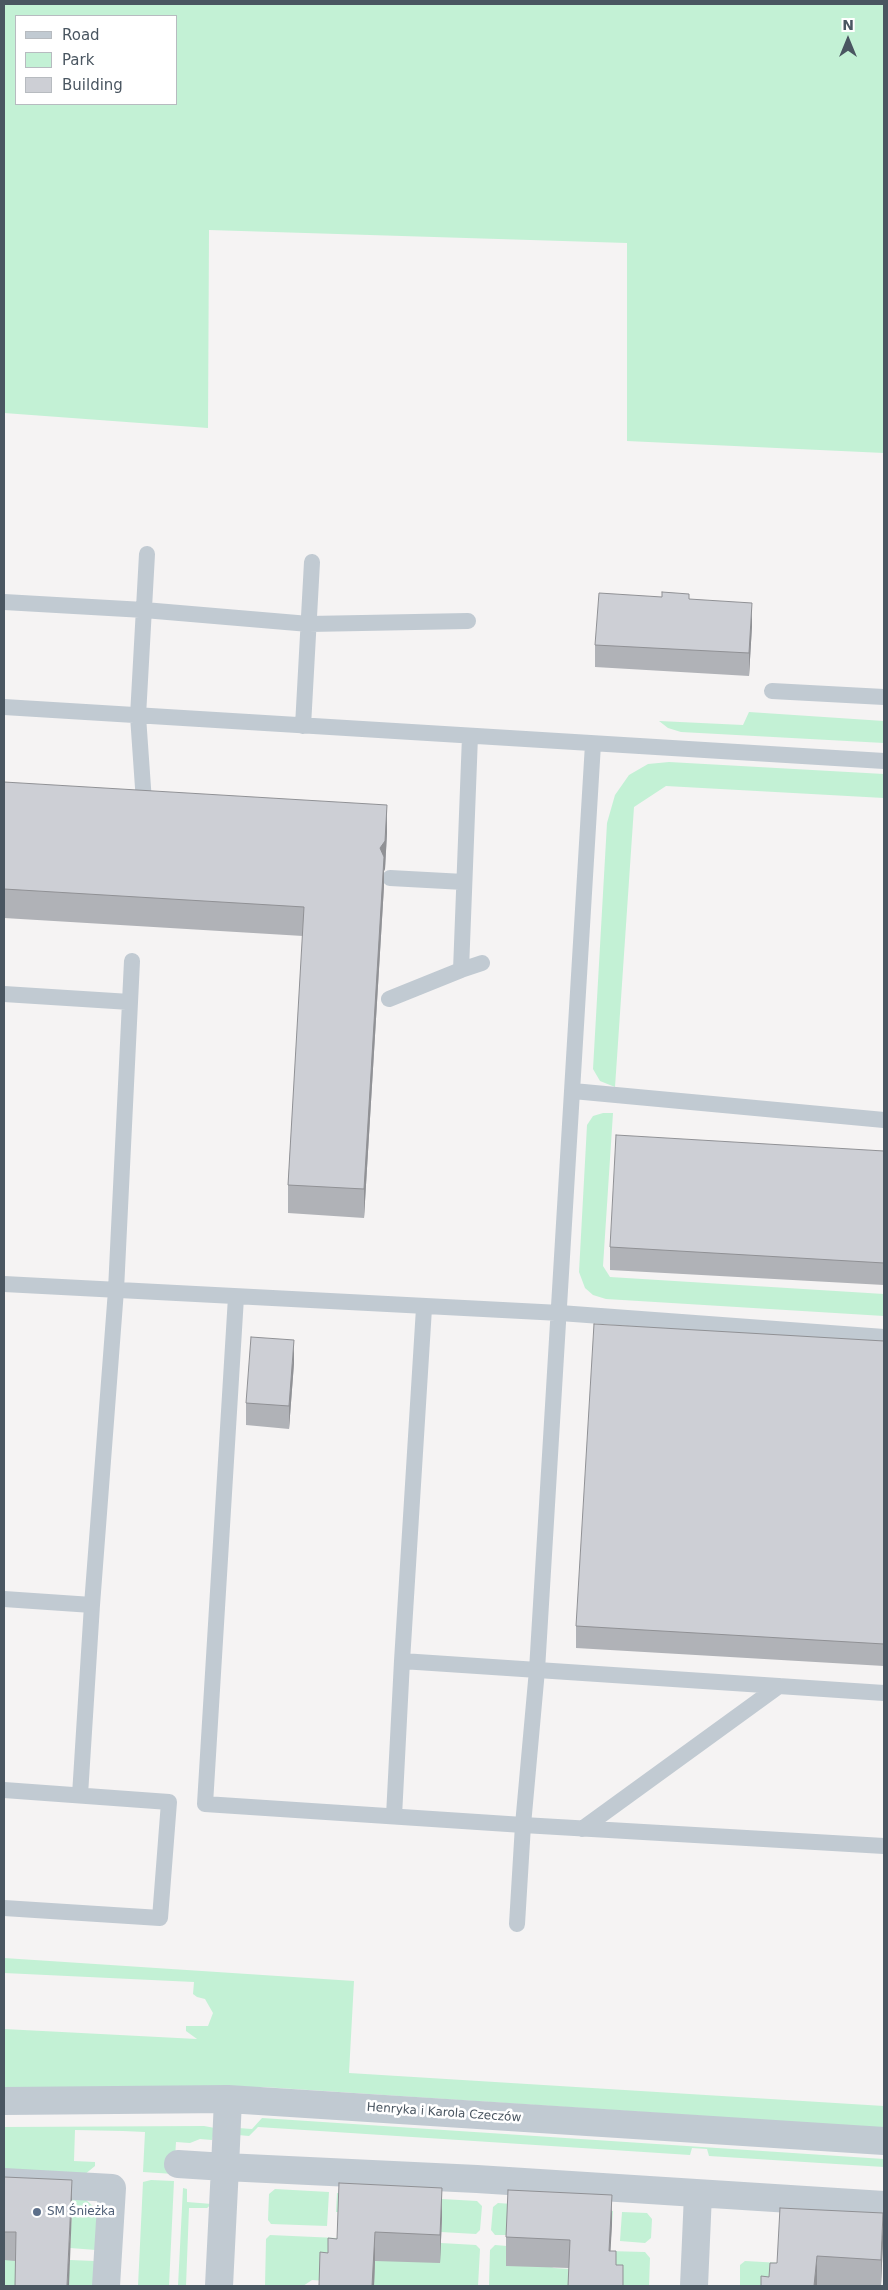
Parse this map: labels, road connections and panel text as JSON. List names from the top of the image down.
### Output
{
  "streets": {
    "street": ["Henryka i Karola Czeczów"]
  },
  "places": ["SM Śnieżka"],
  "legend": ["Road", "Park", "Building"],
  "north": "top"
}
